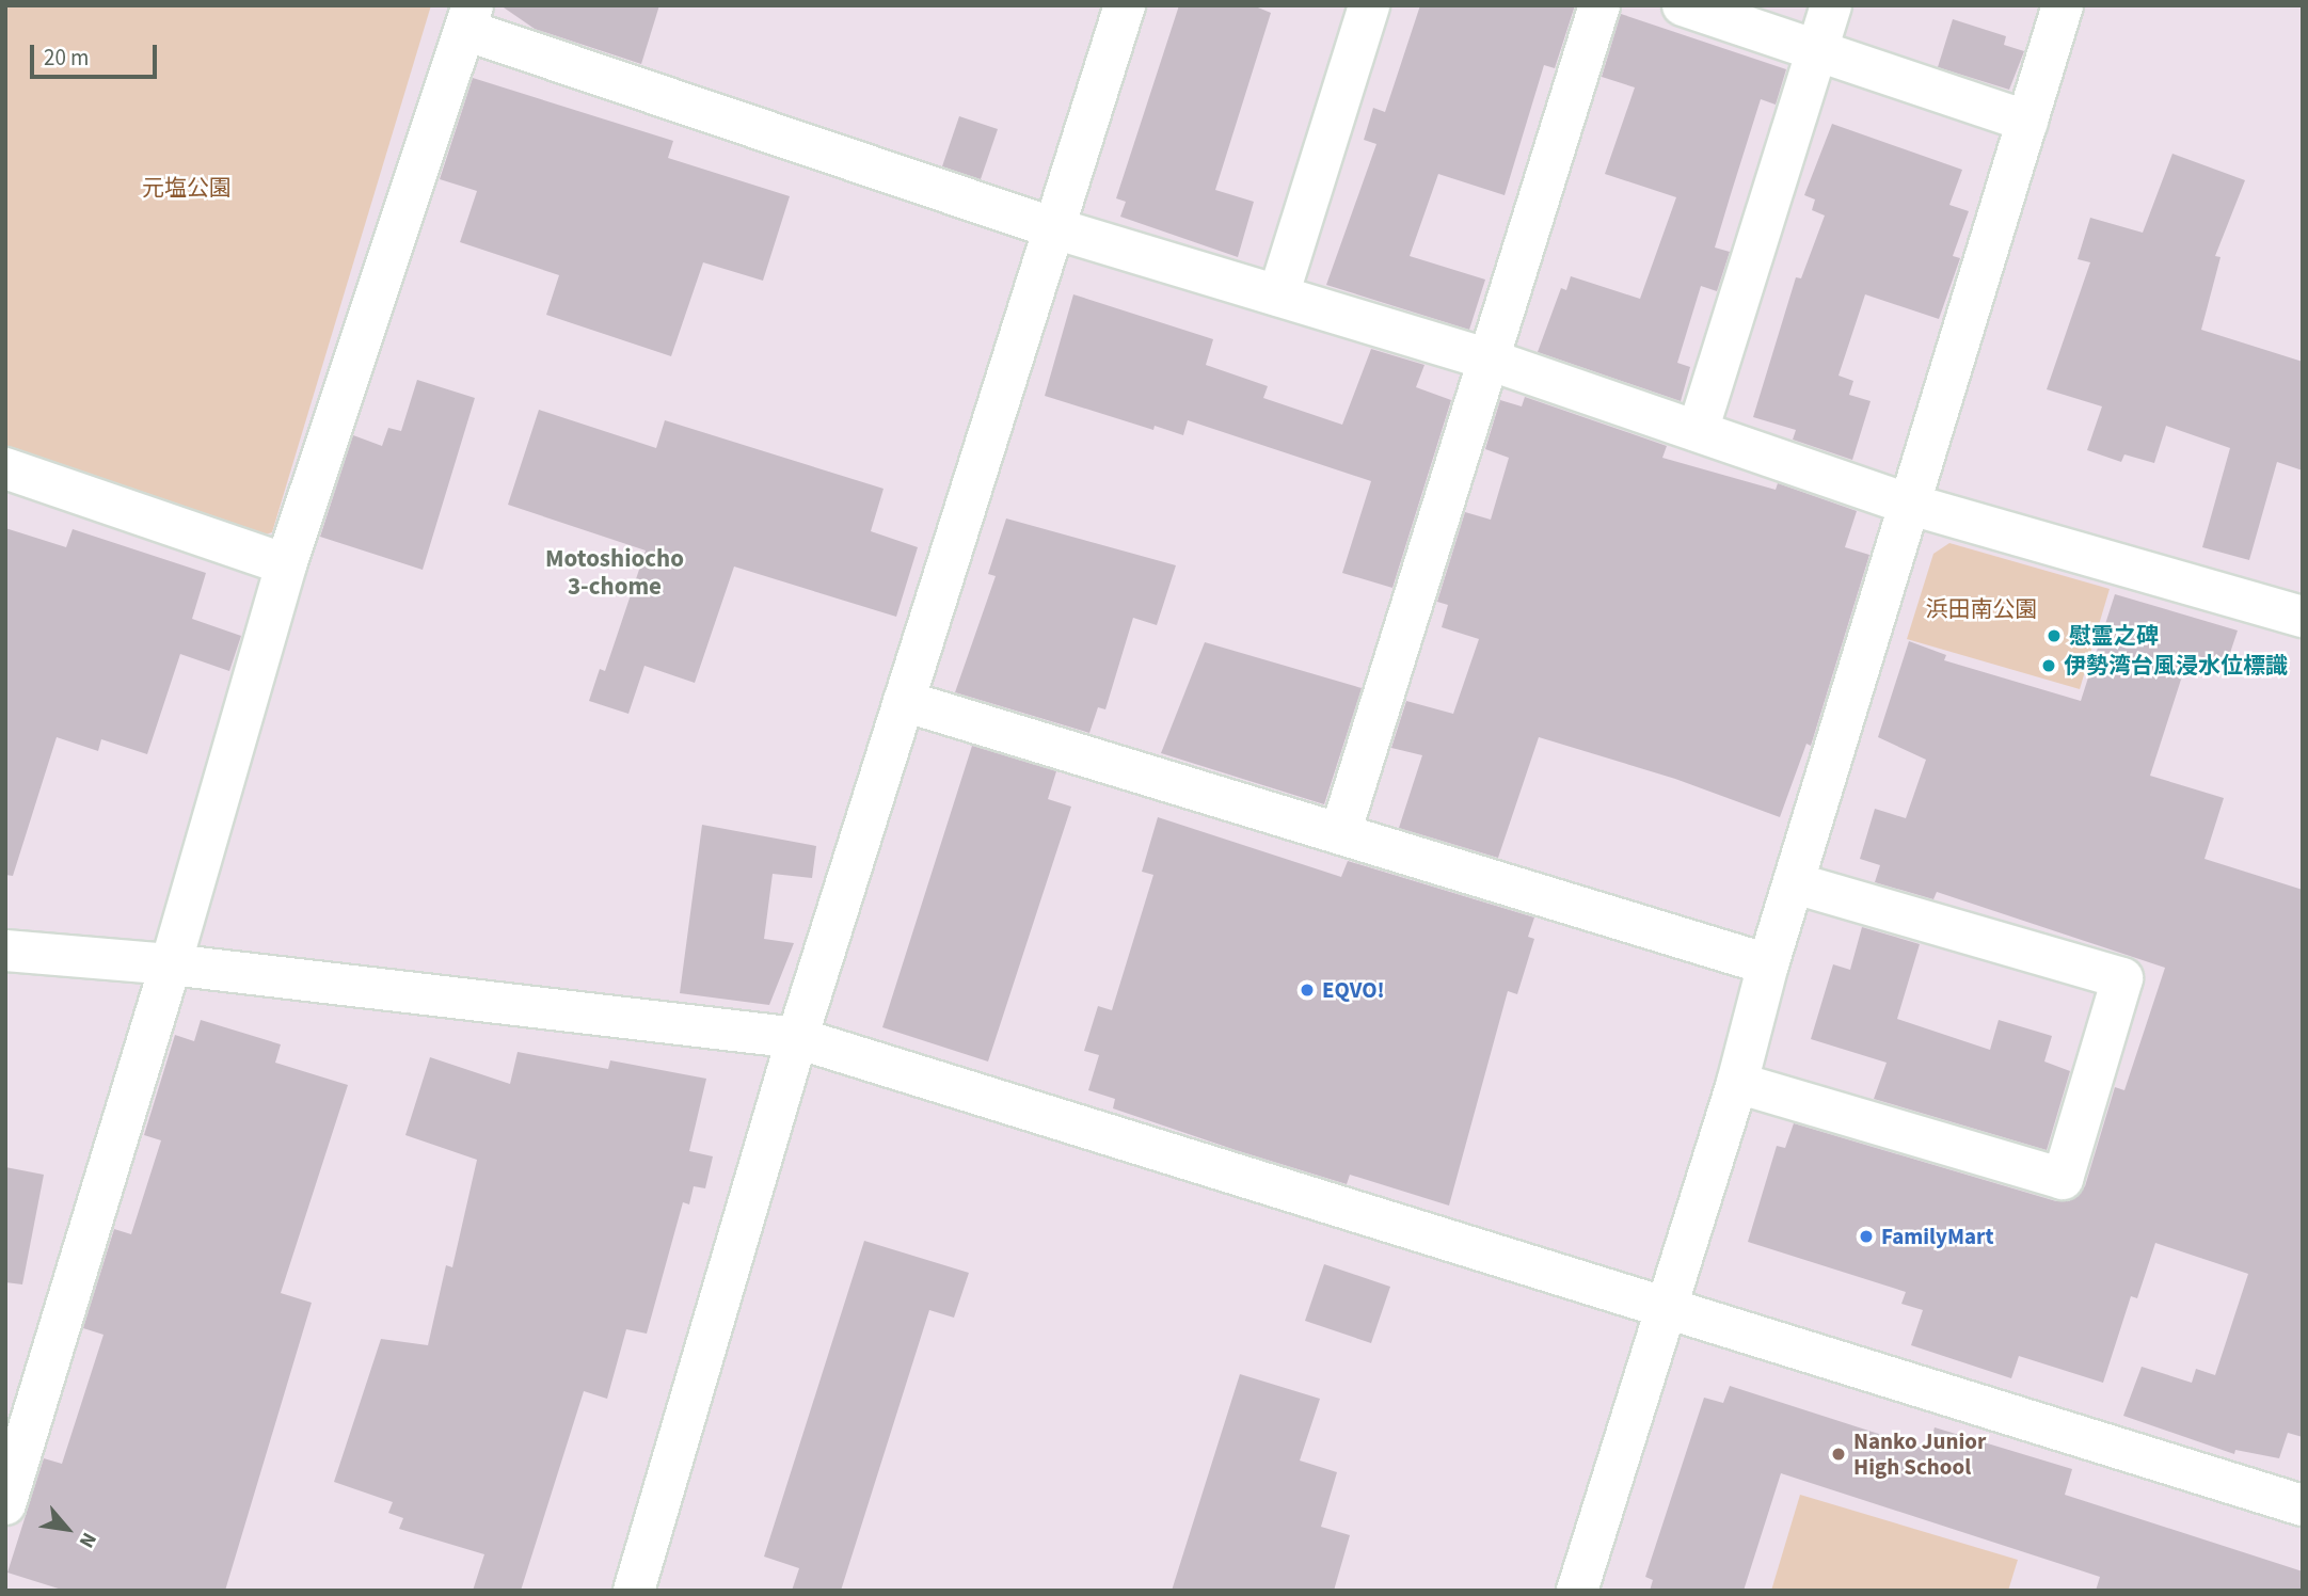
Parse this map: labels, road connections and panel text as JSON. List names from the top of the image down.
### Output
{
  "districts": ["Motoshiocho 3-chome"],
  "parks": ["元塩公園", "浜田南公園"],
  "places": [
    "慰霊之碑",
    "伊勢湾台風浸水位標識",
    "EQVO!",
    "FamilyMart",
    "Nanko Junior High School"
  ],
  "scale_bar": "20 m",
  "north": "bottom right"
}
